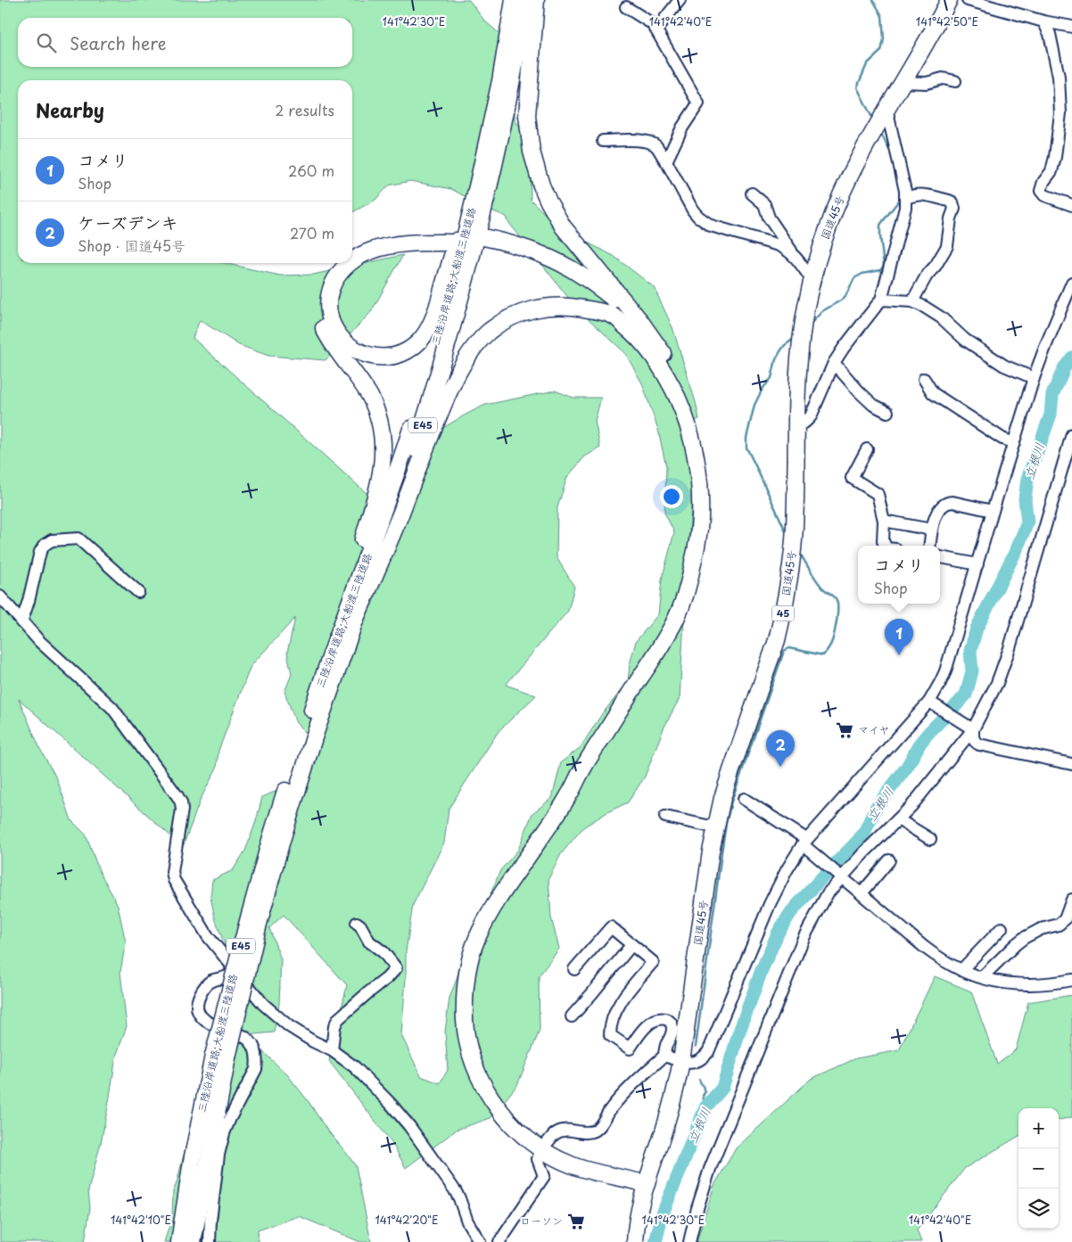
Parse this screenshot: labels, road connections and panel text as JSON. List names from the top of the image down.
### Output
{
  "streets": {
    "highway": [
      "国道45号",
      "三陸沿岸道路;大船渡三陸道路",
      "E45",
      "45"
    ]
  },
  "water": ["立根川"],
  "places": {
    "supermarket": ["マイヤ", "ローソン"]
  },
  "page": {
    "search": "Search here",
    "heading": ["Nearby", "2 results"],
    "list": [
      {
        "mark": "1",
        "name": "コメリ",
        "note": "Shop",
        "value": "260 m"
      },
      {
        "mark": "2",
        "name": "ケーズデンキ",
        "note": "Shop · 国道45号",
        "value": "270 m"
      }
    ],
    "popup": ["コメリ", "Shop"],
    "pins": ["1", "2"],
    "map_buttons": ["+", "−"]
  },
  "coordinates": [
    "141°42'30\"E",
    "141°42'40\"E",
    "141°42'50\"E",
    "141°42'10\"E",
    "141°42'20\"E"
  ]
}
